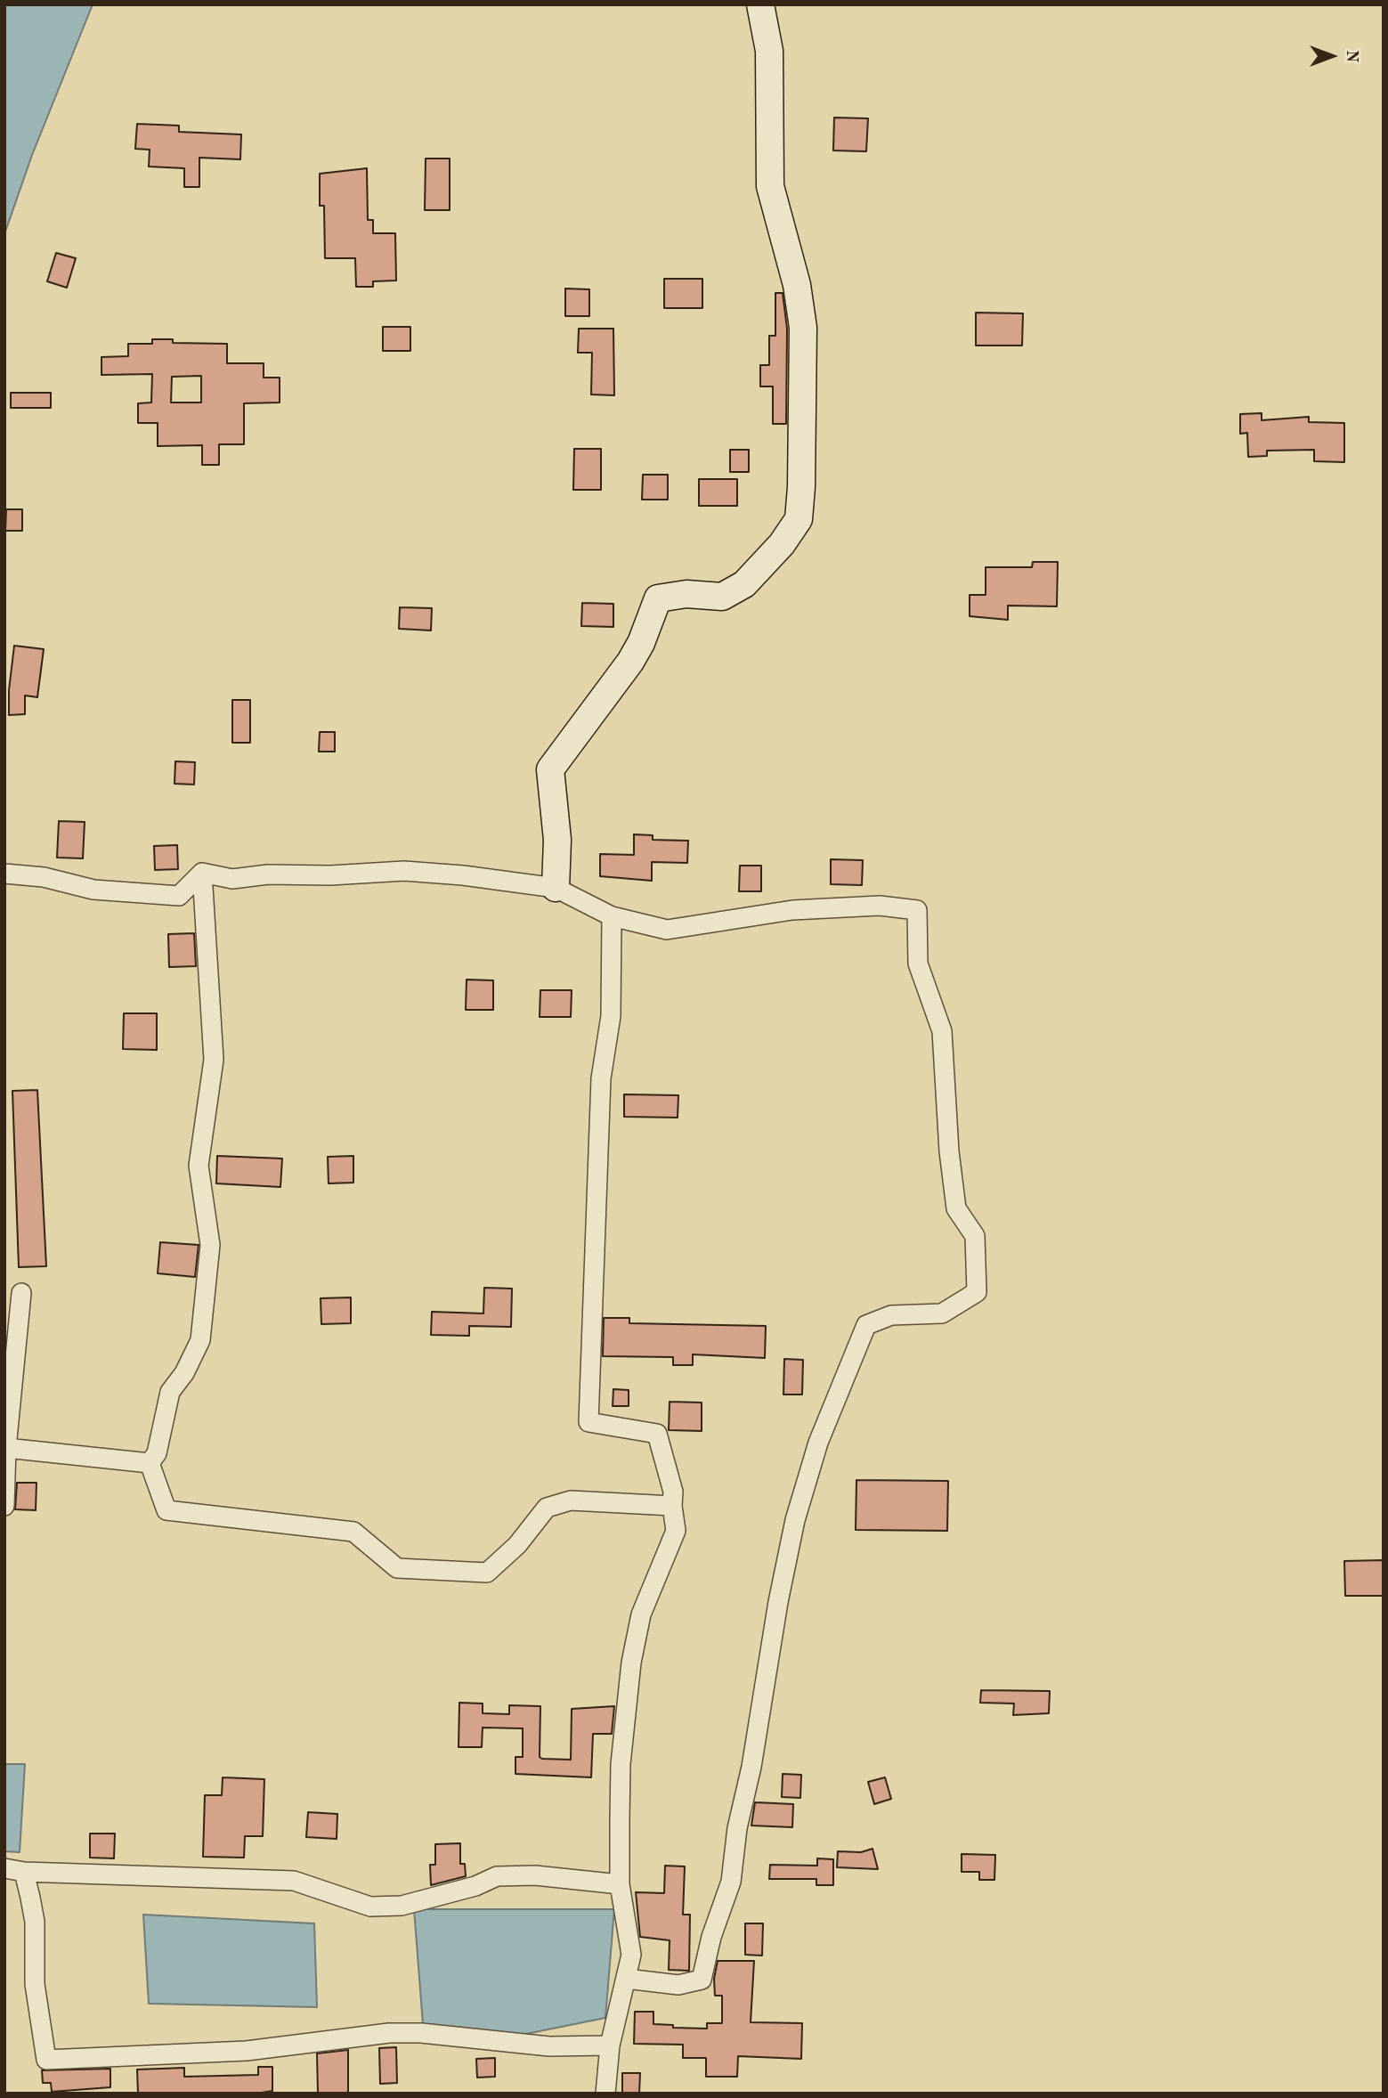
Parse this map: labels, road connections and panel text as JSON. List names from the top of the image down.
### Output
{
  "north": "right"
}
